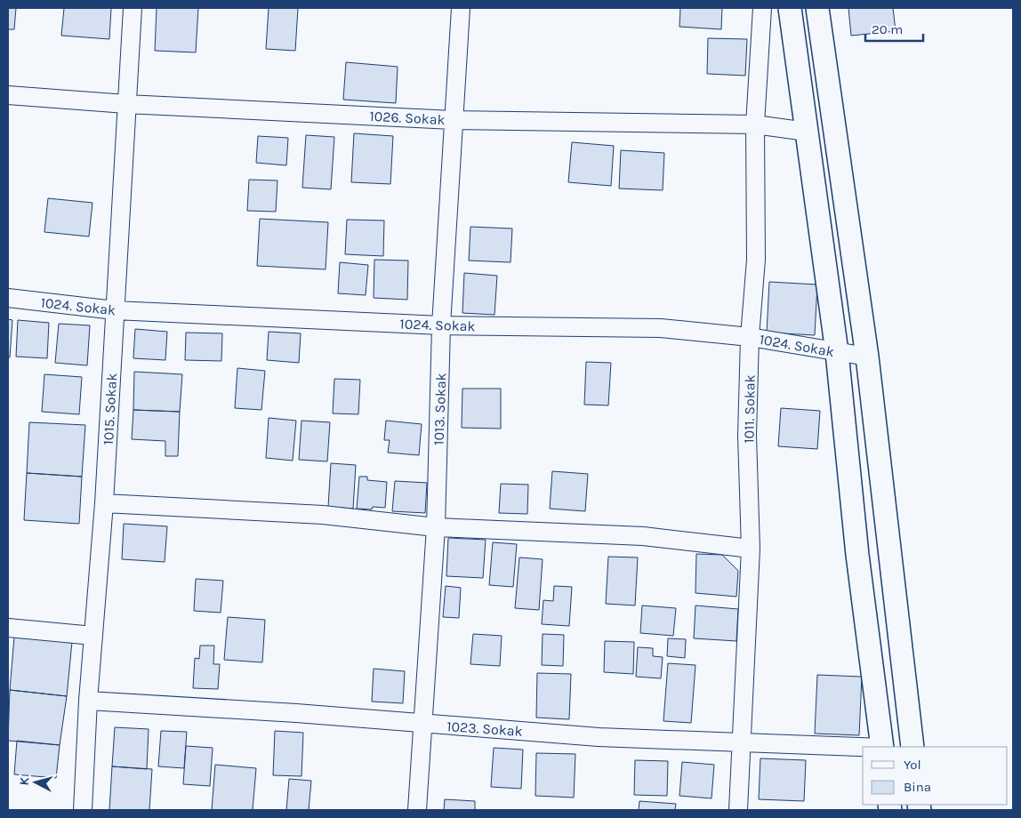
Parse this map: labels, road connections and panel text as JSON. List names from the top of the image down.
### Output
{
  "streets": {
    "street": [
      "1026. Sokak",
      "1024. Sokak",
      "1015. Sokak",
      "1013. Sokak",
      "1011. Sokak",
      "1023. Sokak"
    ]
  },
  "crossings": [
    ["1026. Sokak", "1015. Sokak"],
    ["1026. Sokak", "1013. Sokak"],
    ["1026. Sokak", "1011. Sokak"],
    ["1024. Sokak", "1015. Sokak"],
    ["1024. Sokak", "1013. Sokak"],
    ["1024. Sokak", "1011. Sokak"],
    ["1015. Sokak", "1023. Sokak"],
    ["1013. Sokak", "1023. Sokak"],
    ["1011. Sokak", "1023. Sokak"]
  ],
  "legend": ["Yol", "Bina"],
  "scale_bar": "20 m",
  "north": "left"
}
